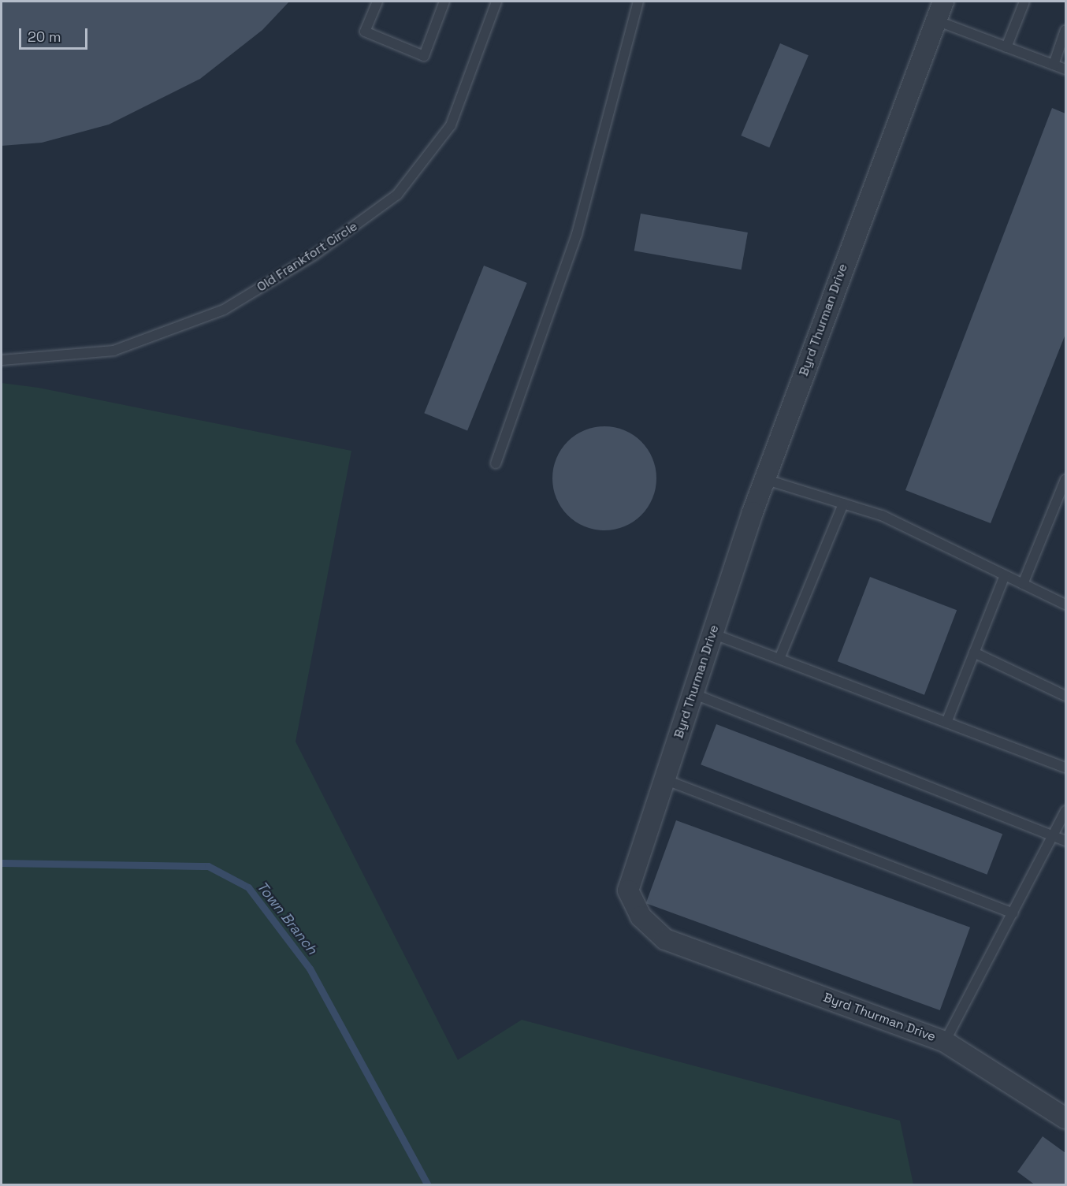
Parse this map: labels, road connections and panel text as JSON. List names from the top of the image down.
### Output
{
  "streets": {
    "street": ["Byrd Thurman Drive"],
    "lane": ["Old Frankfort Circle"]
  },
  "water": ["Town Branch"],
  "scale_bar": "20 m"
}
